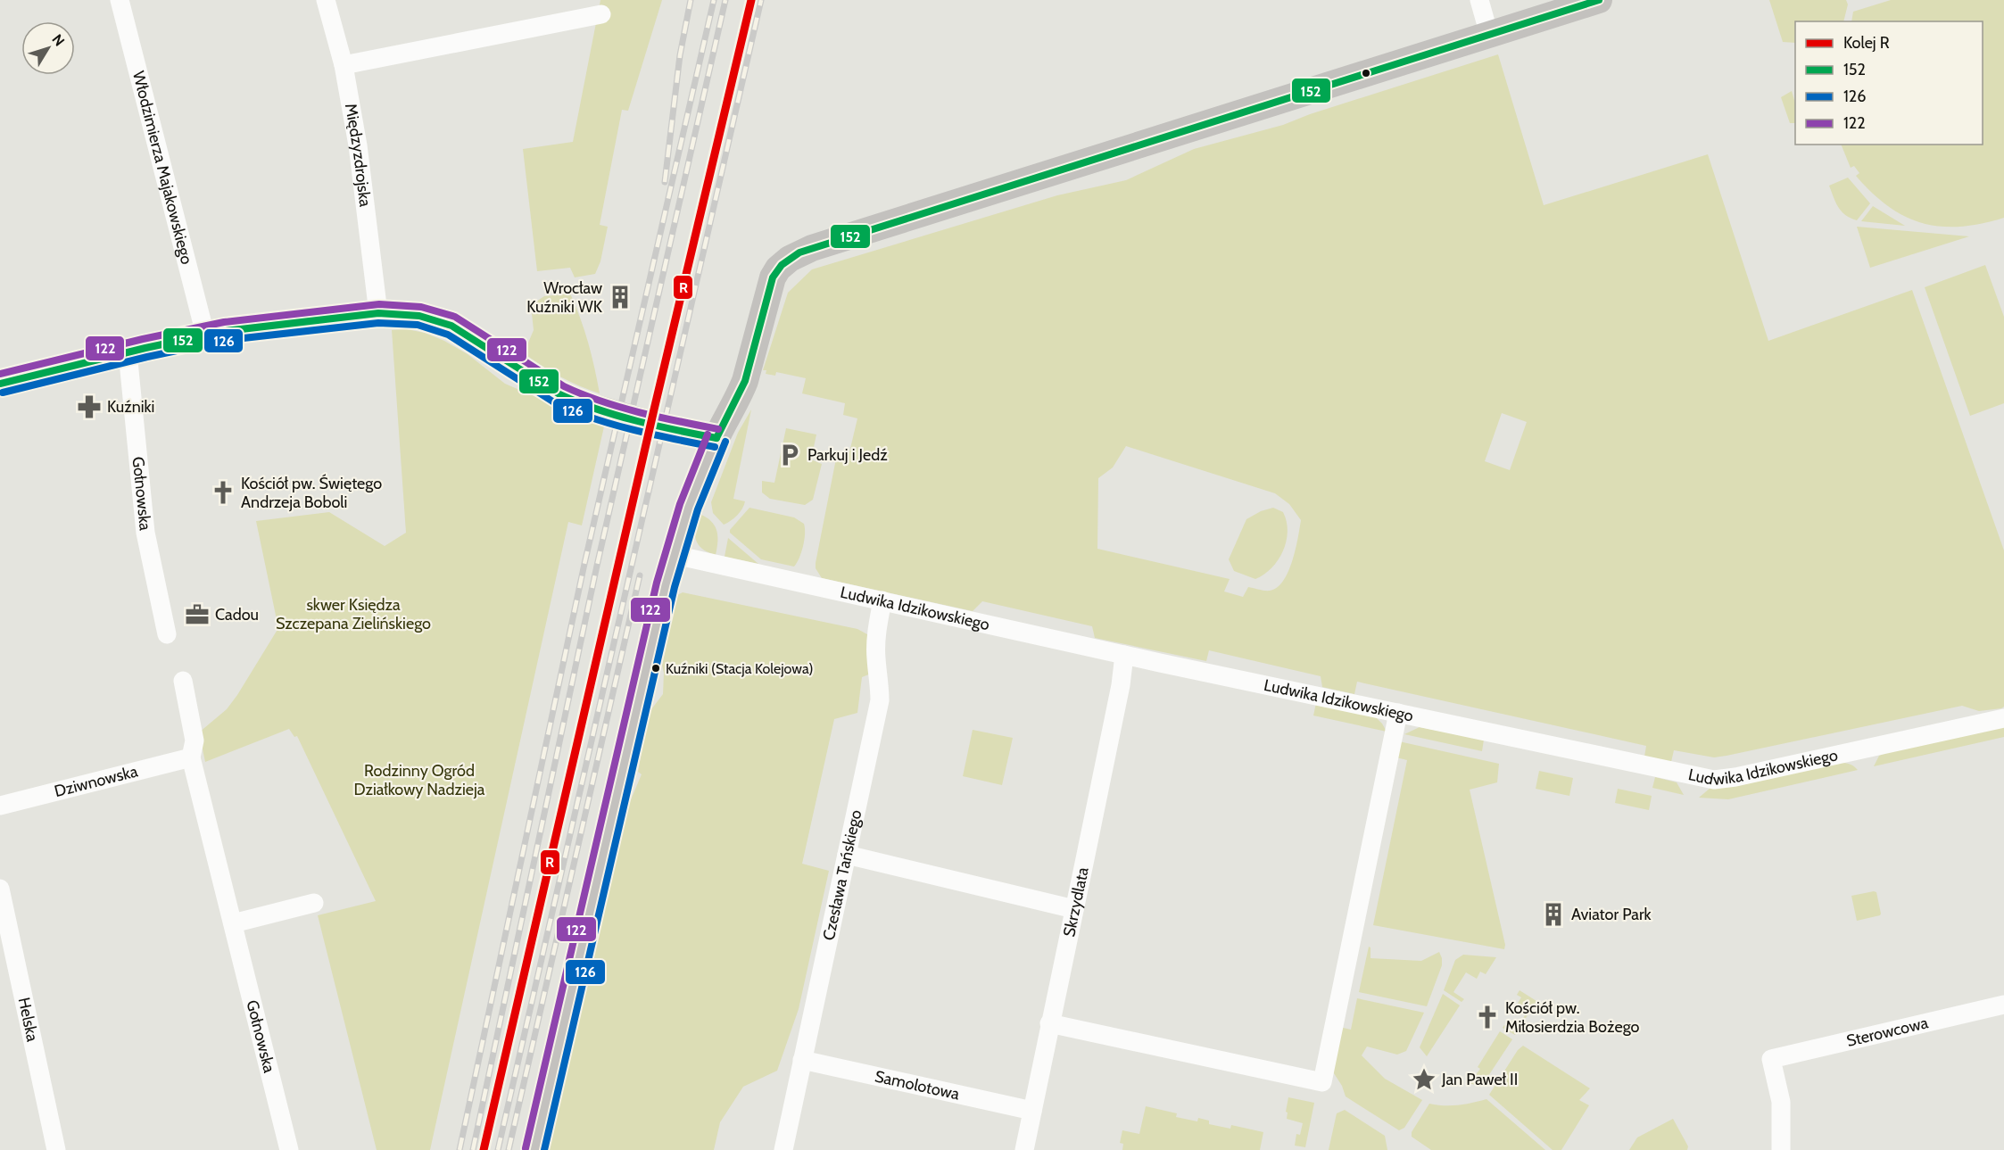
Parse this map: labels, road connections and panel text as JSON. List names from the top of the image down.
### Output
{
  "streets": {
    "street": [
      "Międzyzdrojska",
      "Włodzimierza Majakowskiego",
      "Gołnowska",
      "Ludwika Idzikowskiego",
      "Dziwnowska",
      "Czesława Tańskiego",
      "Skrzydlata",
      "Helska",
      "Sterowcowa",
      "Samolotowa"
    ]
  },
  "crossings": [
    ["Gołnowska", "Dziwnowska"],
    ["Ludwika Idzikowskiego", "Czesława Tańskiego"],
    ["Ludwika Idzikowskiego", "Skrzydlata"],
    ["Czesława Tańskiego", "Samolotowa"],
    ["Skrzydlata", "Samolotowa"]
  ],
  "parks": ["skwer Księdza Szczepana Zielińskiego", "Rodzinny Ogród Działkowy Nadzieja"],
  "places": {
    "building": ["Wrocław Kuźniki WK", "Aviator Park"],
    "pharmacy": ["Kuźniki"],
    "parking": ["Parkuj i Jedź"],
    "church": ["Kościół pw. Świętego Andrzeja Boboli", "Kościół pw. Miłosierdzia Bożego"],
    "office": ["Cadou"],
    "other": ["Kuźniki (Stacja Kolejowa)"],
    "place": ["Jan Paweł II"]
  },
  "lines": [
    "rail line R",
    "transit line 152",
    "transit line 122",
    "transit line 126"
  ],
  "legend": [
    "Kolej R",
    "152",
    "126",
    "122"
  ],
  "north": "top right"
}
